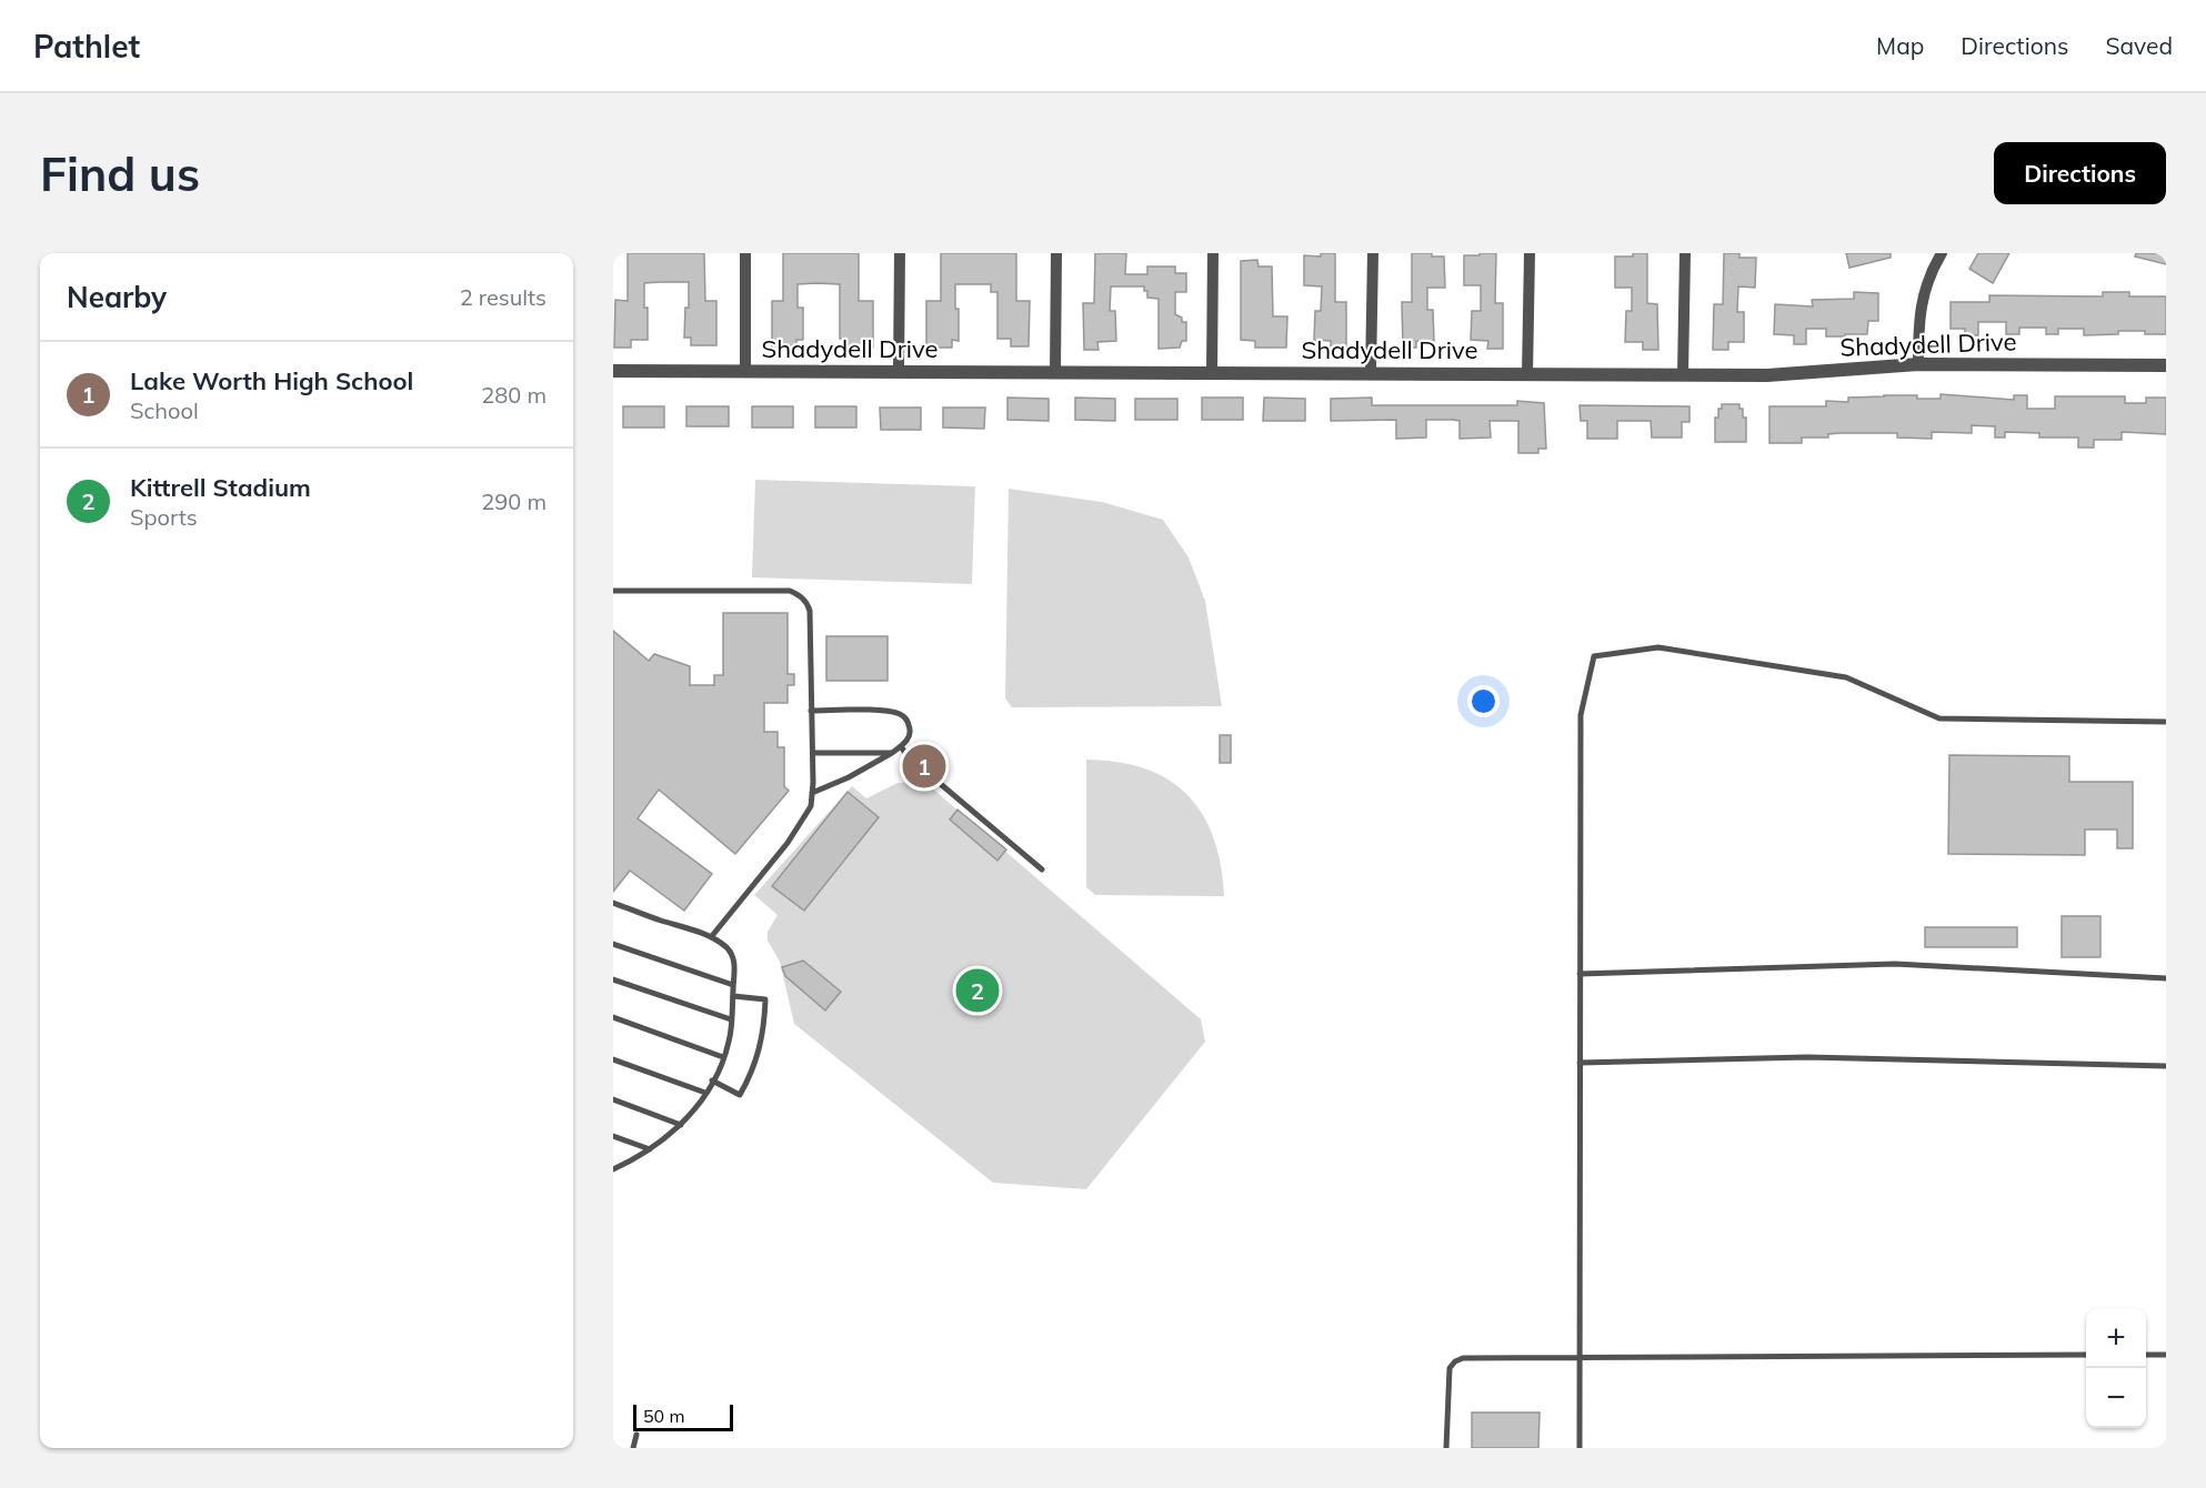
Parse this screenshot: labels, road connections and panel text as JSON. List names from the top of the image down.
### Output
{
  "streets": {
    "street": ["Shadydell Drive"]
  },
  "scale_bar": "50 m",
  "page": {
    "header": "Pathlet",
    "nav": ["Map", "Directions", "Saved"],
    "buttons": "Directions",
    "title": "Find us",
    "heading": ["Nearby", "2 results"],
    "list": [
      {
        "mark": "1",
        "name": "Lake Worth High School",
        "note": "School",
        "value": "280 m"
      },
      {
        "mark": "2",
        "name": "Kittrell Stadium",
        "note": "Sports",
        "value": "290 m"
      }
    ],
    "pins": ["1", "2"],
    "map_buttons": ["+", "−"],
    "scale": "50 m"
  }
}
